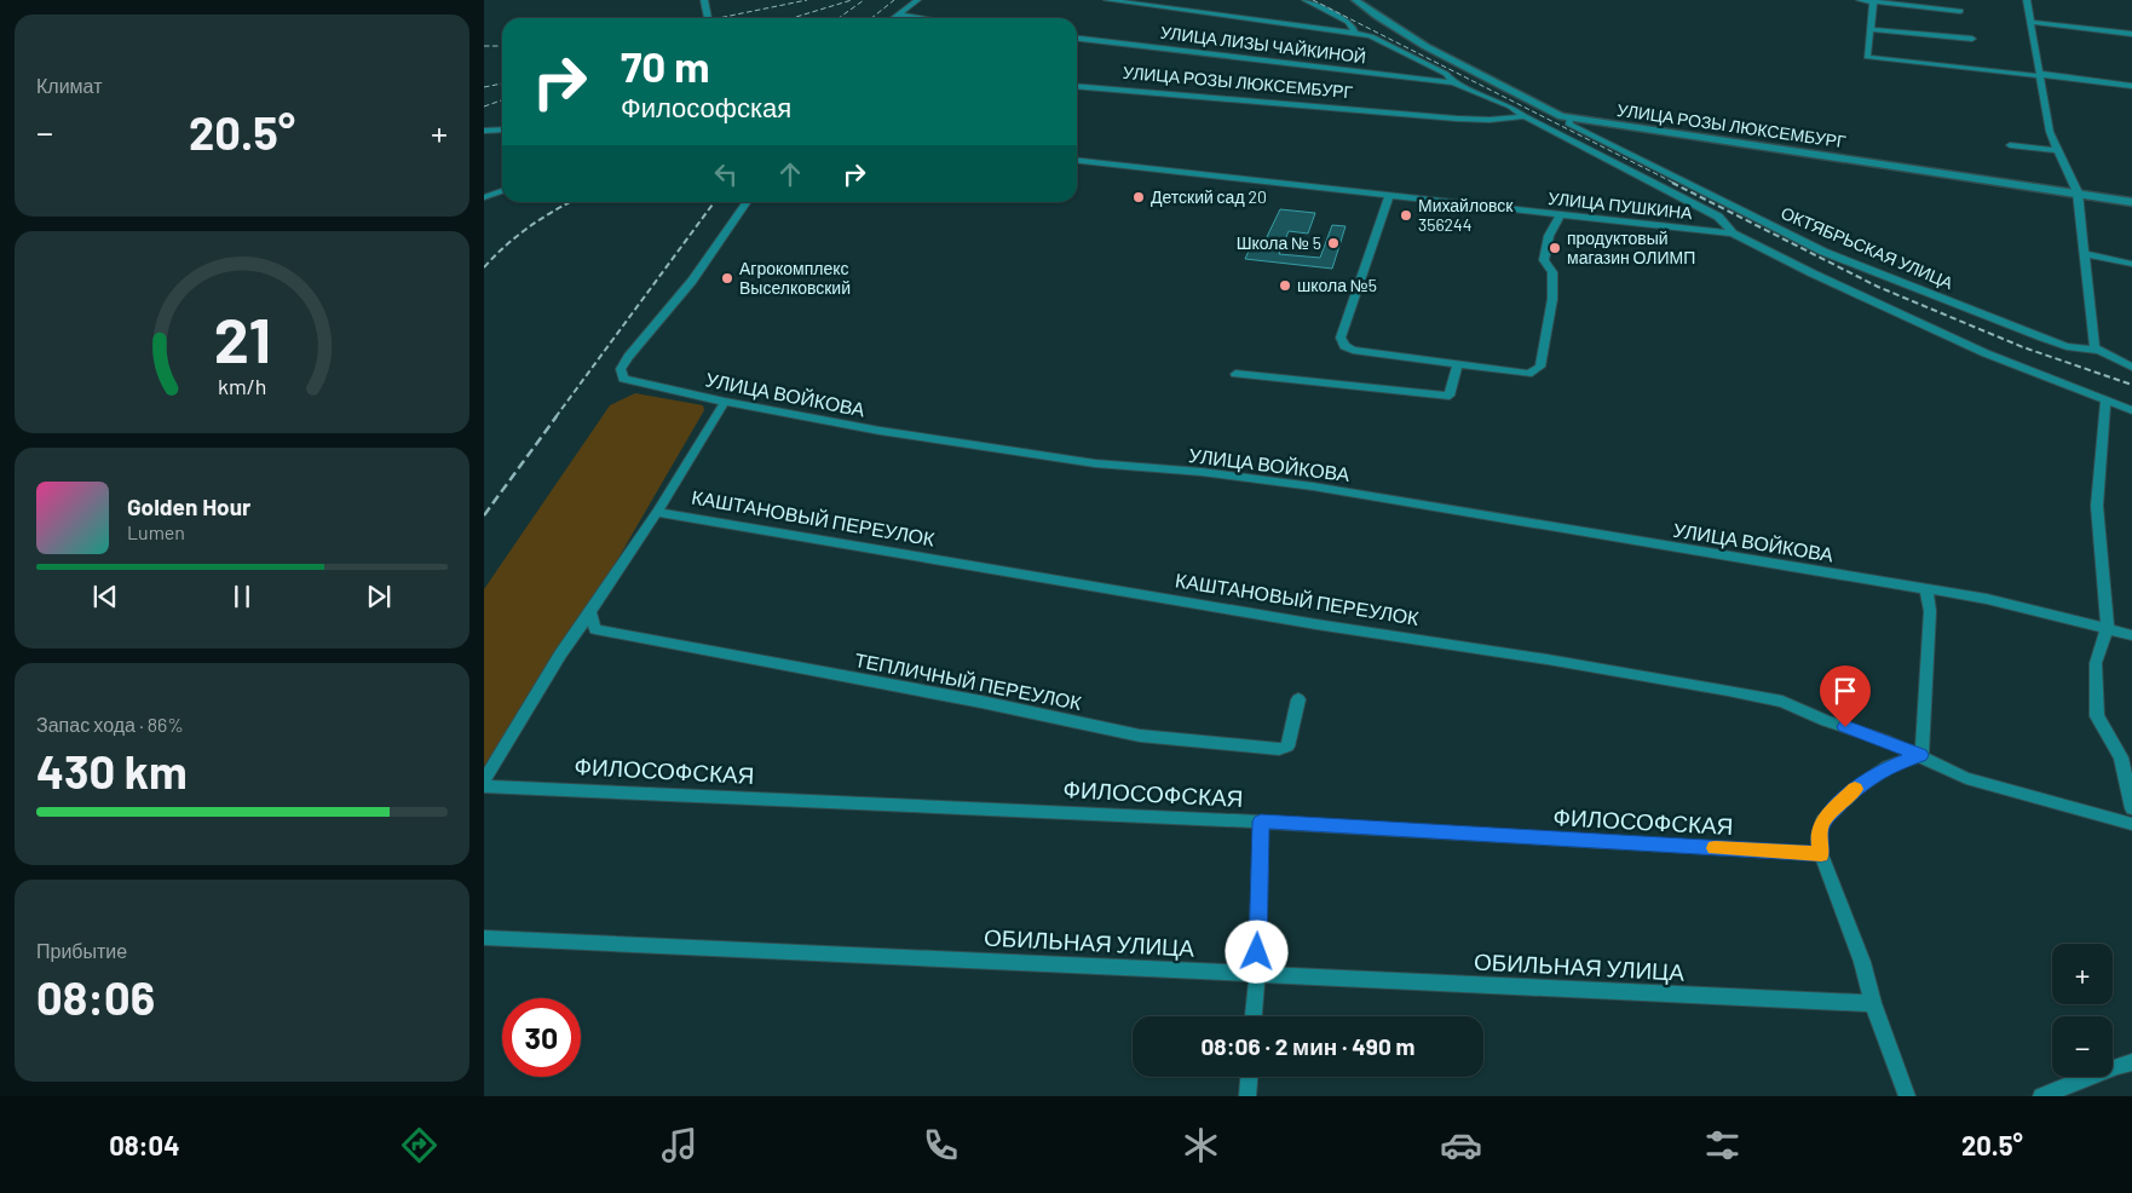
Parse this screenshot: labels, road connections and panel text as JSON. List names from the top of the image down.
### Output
{
  "streets": {
    "main road": ["УЛИЦА РОЗЫ ЛЮКСЕМБУРГ"],
    "street": [
      "УЛИЦА ЛИЗЫ ЧАЙКИНОЙ",
      "УЛИЦА ПУШКИНА",
      "ОКТЯБРЬСКАЯ УЛИЦА",
      "УЛИЦА ВОЙКОВА",
      "КАШТАНОВЫЙ ПЕРЕУЛОК",
      "ТЕПЛИЧНЫЙ ПЕРЕУЛОК",
      "ФИЛОСОФСКАЯ",
      "ОБИЛЬНАЯ УЛИЦА"
    ]
  },
  "crossings": [
    ["УЛИЦА РОЗЫ ЛЮКСЕМБУРГ", "ОКТЯБРЬСКАЯ УЛИЦА"]
  ],
  "places": [
    "Детский сад 20",
    "Михайловск 356244",
    "Школа № 5",
    "продуктовый магазин ОЛИМП",
    "Агрокомплекс Выселковский",
    "школа №5"
  ],
  "page": {
    "tile": [
      "Климат",
      ["Запас хода · 86%", "430 km"],
      ["Прибытие", "08:06"]
    ],
    "turn": ["70 m", "Философская"],
    "heat": ["−", "20.5°", "+"],
    "song": ["Golden Hour", "Lumen"],
    "map_buttons": ["+", "−"],
    "limit": "30",
    "trip": "08:06 · 2 мин · 490 m",
    "tabs": ["08:04", "20.5°"],
    "gauge": ["21", "km/h"]
  }
}
